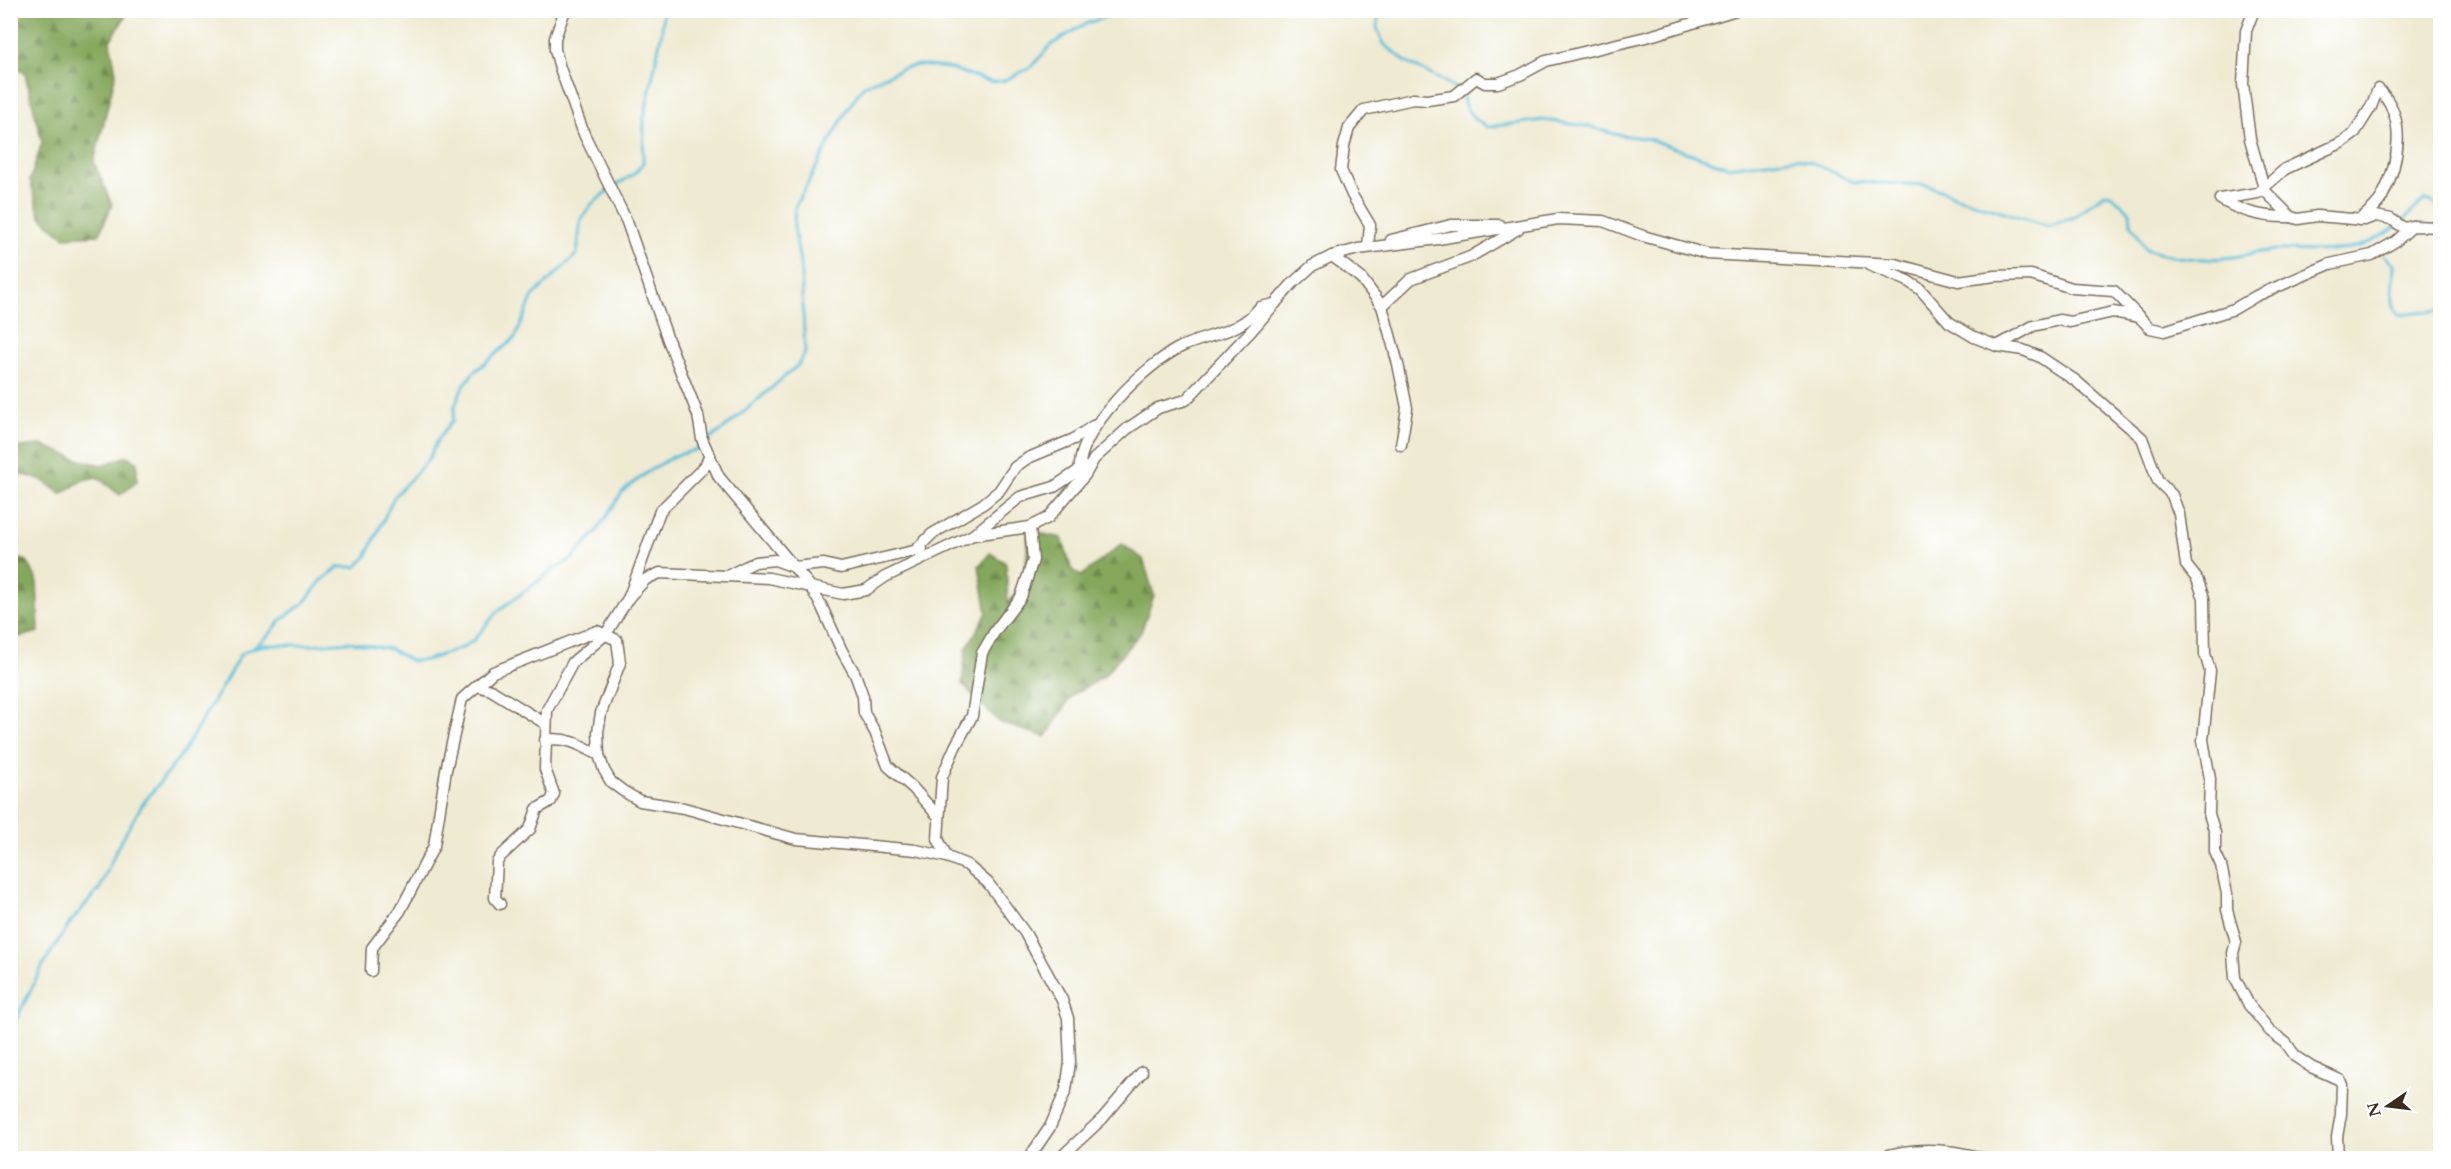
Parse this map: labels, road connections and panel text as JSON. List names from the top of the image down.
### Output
{
  "north": "left"
}
